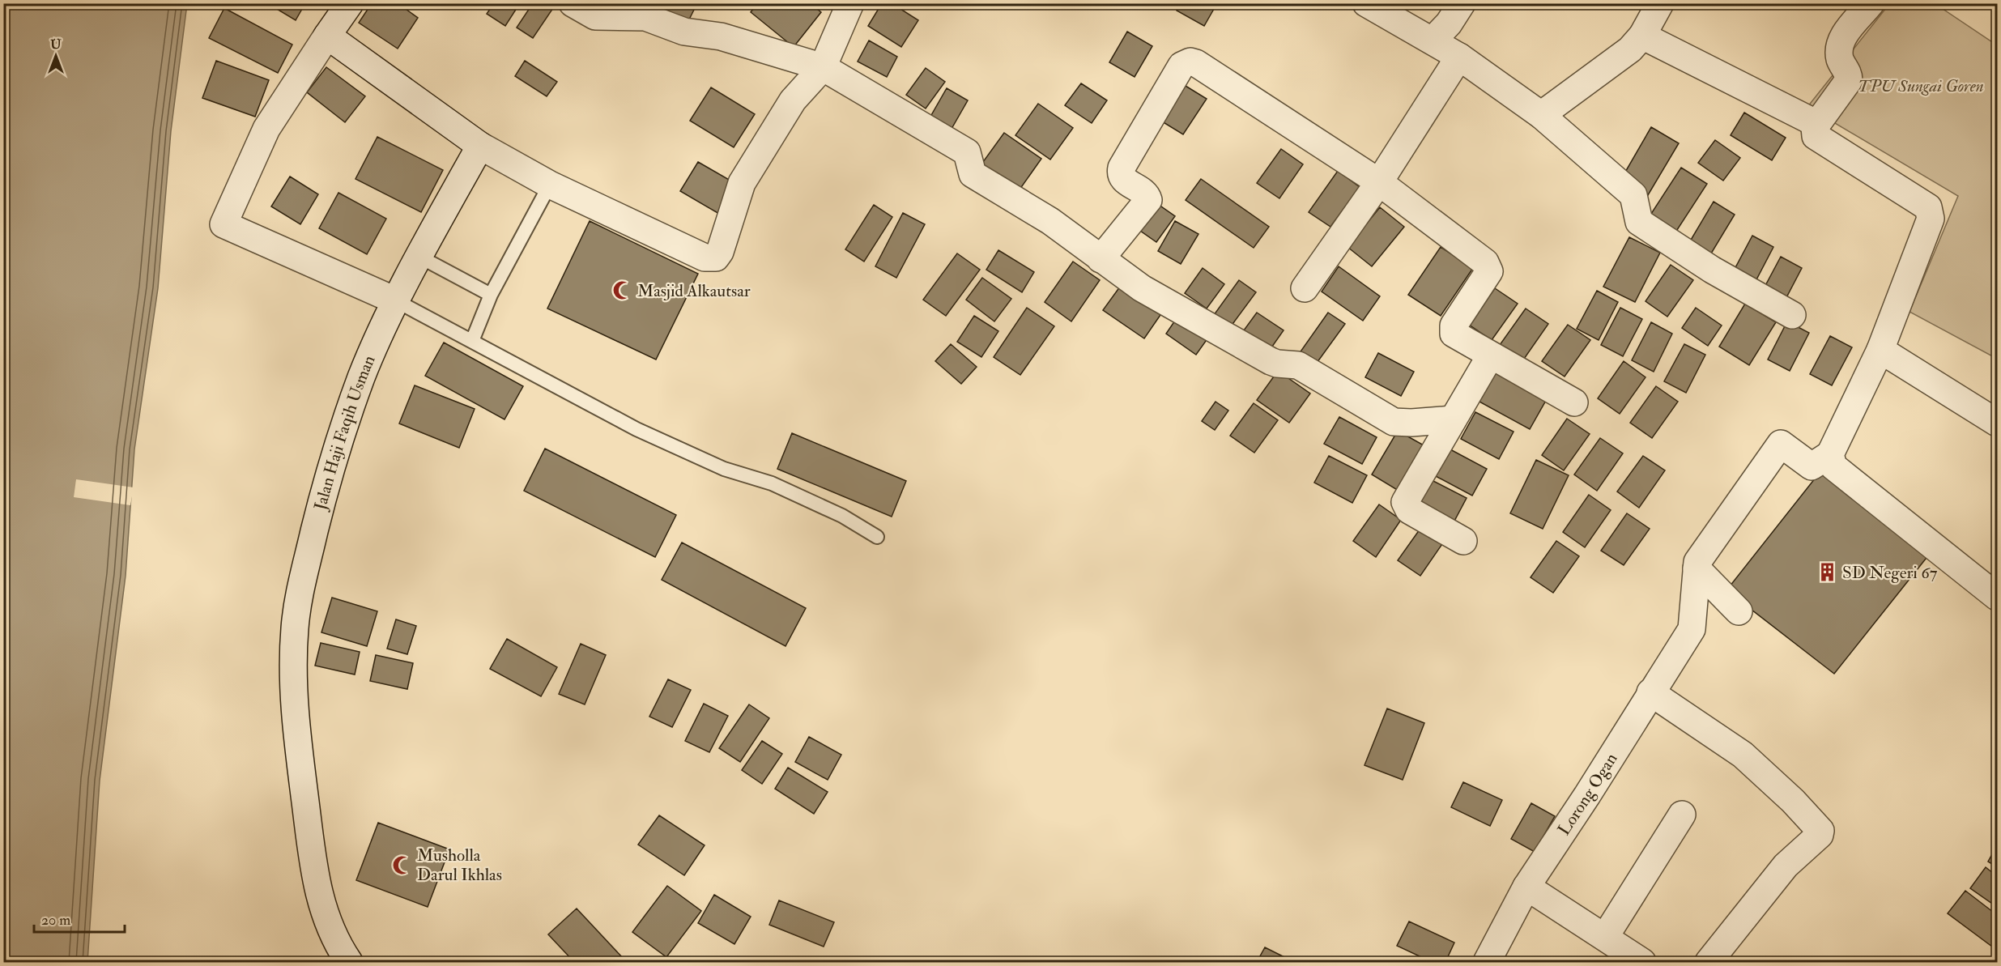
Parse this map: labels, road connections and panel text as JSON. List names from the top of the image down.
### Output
{
  "streets": {
    "street": ["Jalan Haji Faqih Usman", "Lorong Ogan"]
  },
  "parks": ["TPU Sungai Goren"],
  "places": {
    "mosque": ["Masjid Alkautsar", "Musholla Darul Ikhlas"],
    "building": ["SD Negeri 67"]
  },
  "scale_bar": "20 m",
  "north": "top"
}
